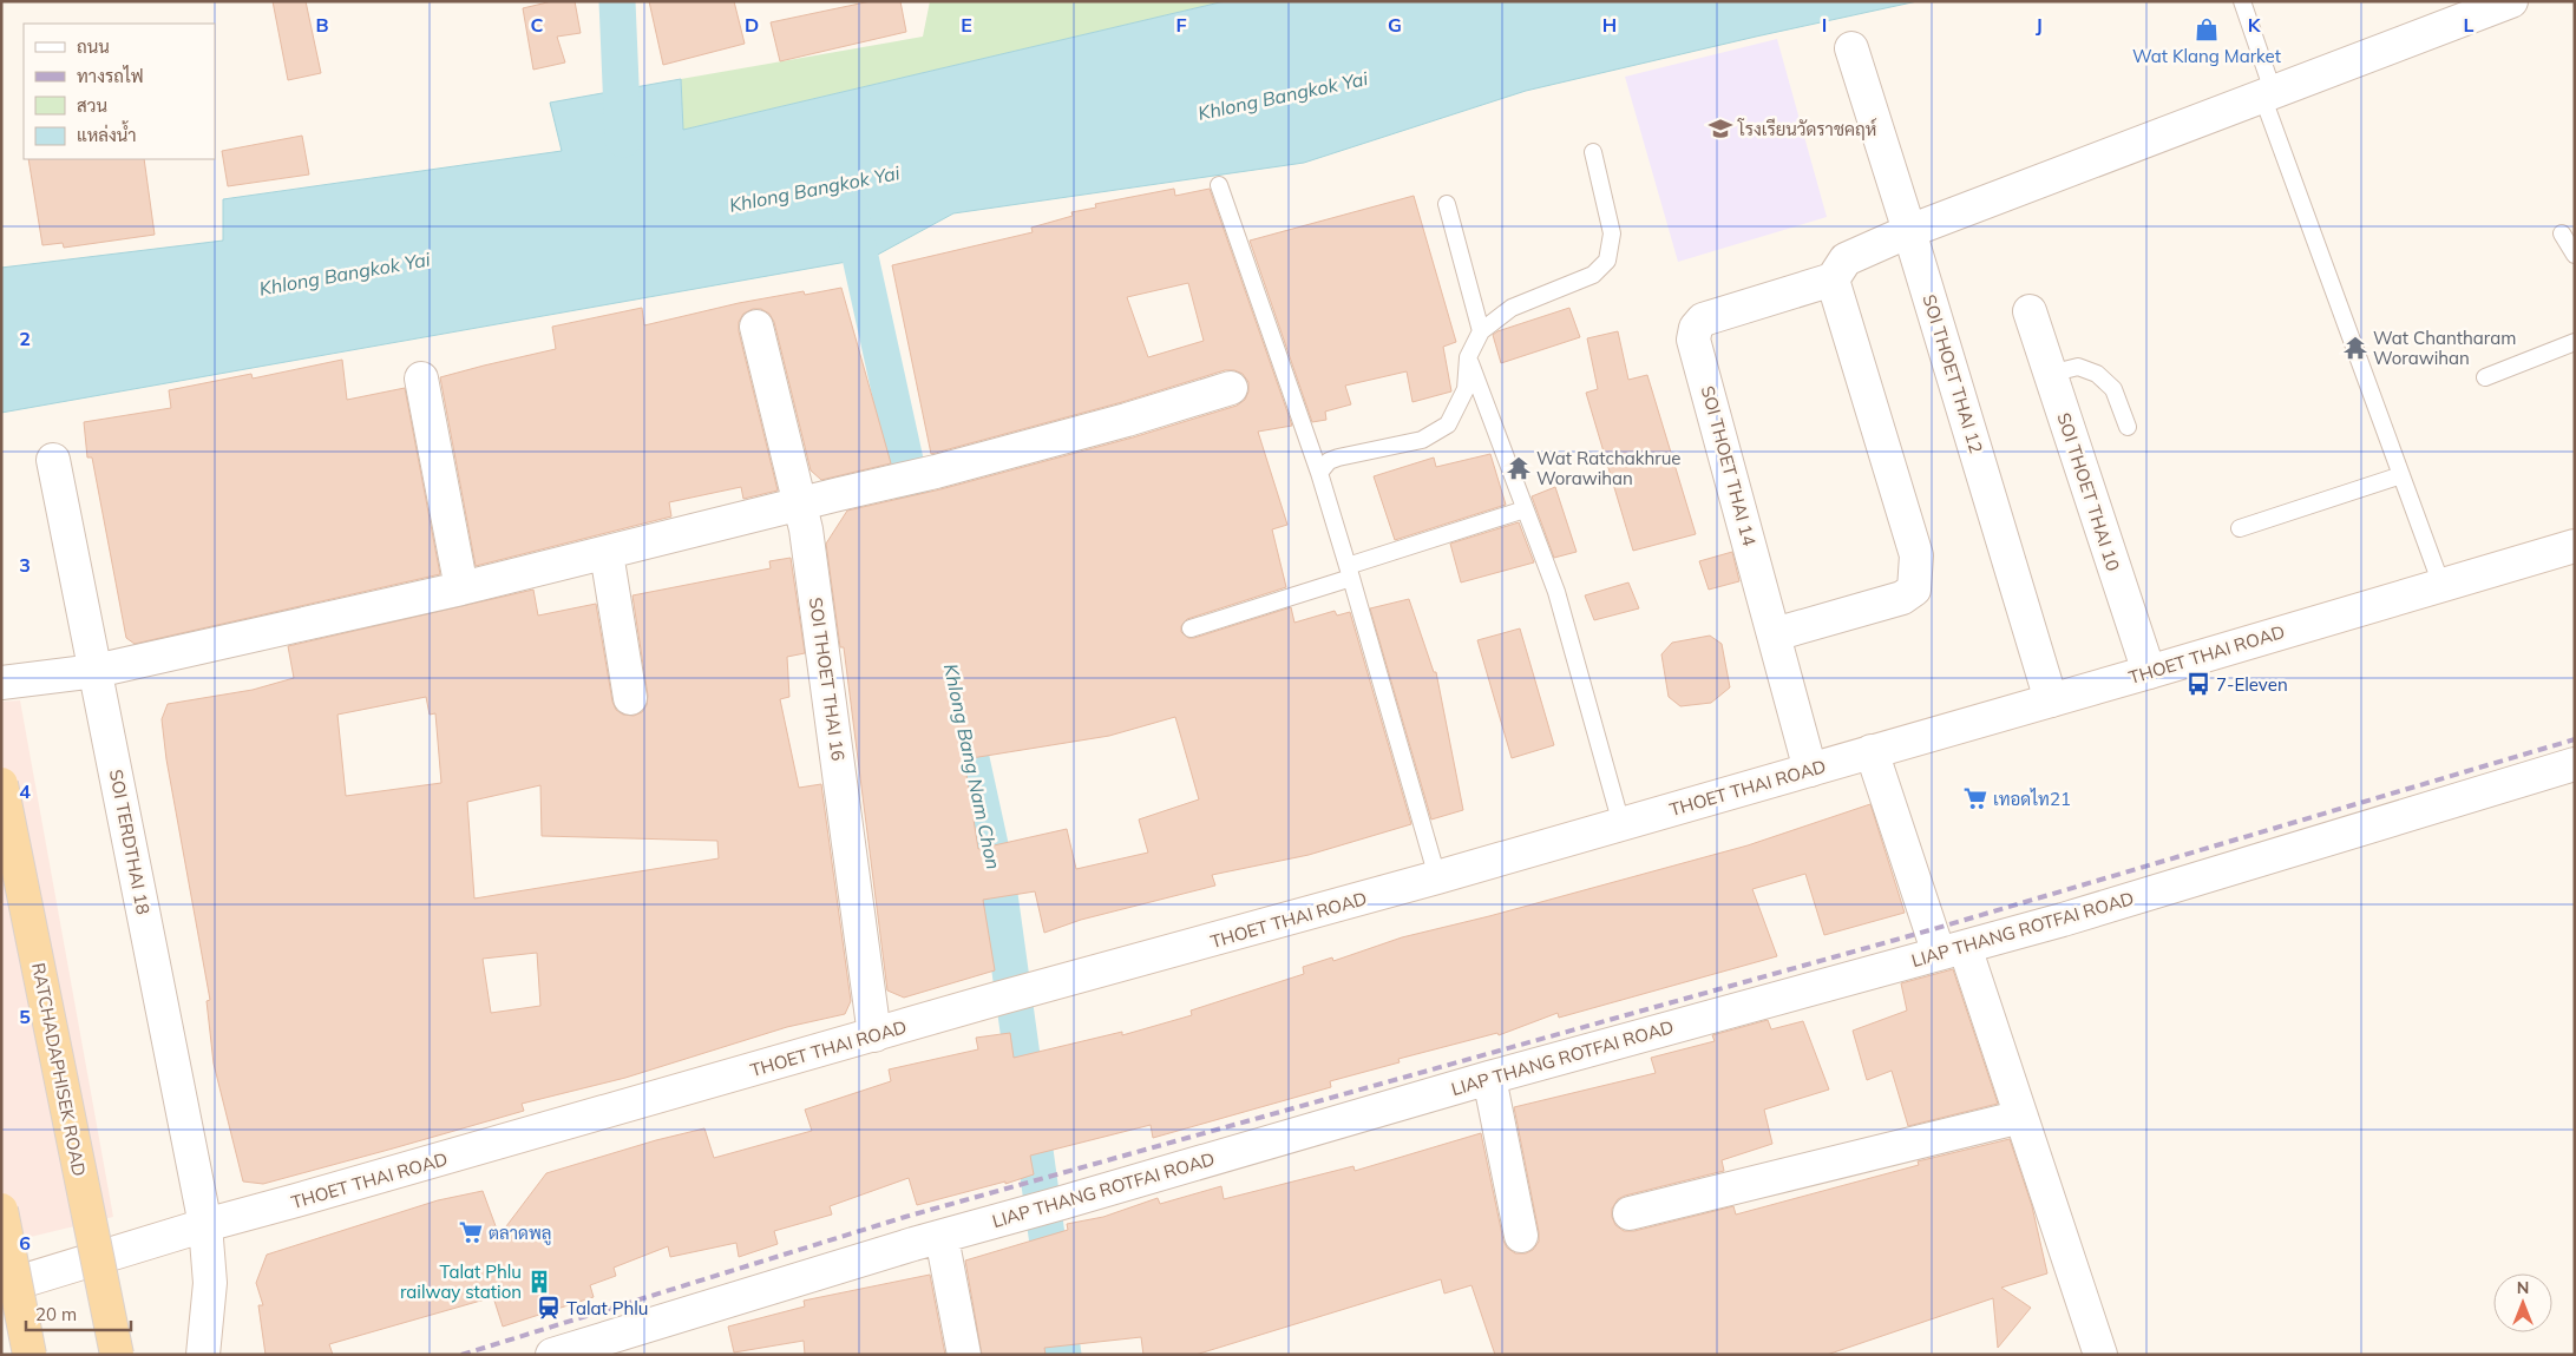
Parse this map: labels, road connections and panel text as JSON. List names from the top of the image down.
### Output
{
  "streets": {
    "main road": ["RATCHADAPHISEK ROAD"],
    "street": [
      "SOI THOET THAI 12",
      "SOI THOET THAI 14",
      "SOI THOET THAI 10",
      "THOET THAI ROAD",
      "SOI THOET THAI 16",
      "SOI TERDTHAI 18",
      "LIAP THANG ROTFAI ROAD"
    ]
  },
  "crossings": [
    ["SOI THOET THAI 12", "SOI THOET THAI 14"],
    ["SOI THOET THAI 12", "THOET THAI ROAD"],
    ["SOI THOET THAI 14", "THOET THAI ROAD"],
    ["SOI THOET THAI 10", "THOET THAI ROAD"],
    ["THOET THAI ROAD", "SOI THOET THAI 16"],
    ["THOET THAI ROAD", "SOI TERDTHAI 18"]
  ],
  "water": ["Khlong Bangkok Yai", "Khlong Bang Nam Chon"],
  "places": {
    "shop": ["Wat Klang Market"],
    "school or university": ["โรงเรียนวัดราชคฤห์"],
    "temple": ["Wat Chantharam Worawihan", "Wat Ratchakhrue Worawihan"],
    "bus stop": ["7-Eleven"],
    "supermarket": ["เทอดไท21", "ตลาดพลู"],
    "building": ["Talat Phlu railway station"],
    "station": ["Talat Phlu"]
  },
  "legend": [
    "ถนน",
    "ทางรถไฟ",
    "สวน",
    "แหล่งน้ำ"
  ],
  "scale_bar": "20 m",
  "north": "top",
  "grid": {
    "columns": [
      "B",
      "C",
      "D",
      "E",
      "F",
      "G",
      "H",
      "I",
      "J",
      "K",
      "L"
    ],
    "rows": [
      "2",
      "3",
      "4",
      "5",
      "6"
    ]
  }
}
